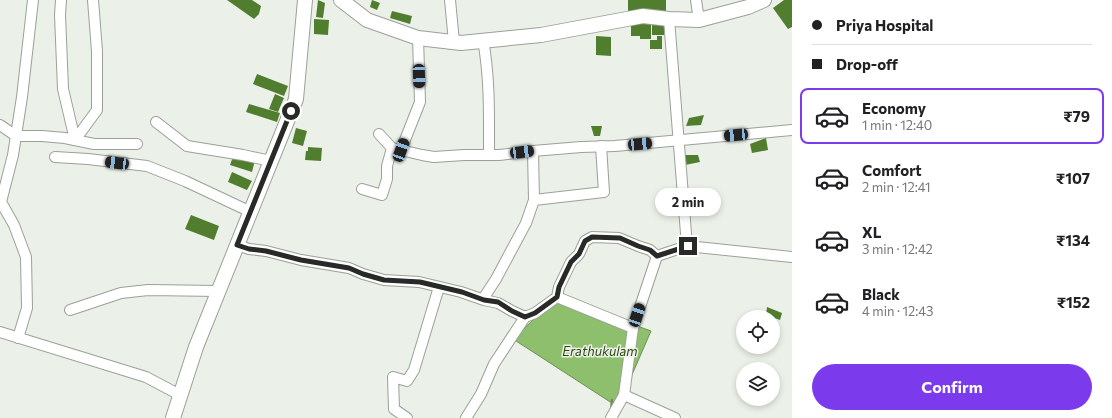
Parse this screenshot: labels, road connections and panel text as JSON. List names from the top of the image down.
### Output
{
  "water": ["Erathukulam"],
  "page": {
    "banner": ["Priya Hospital", "Drop-off"],
    "list": [
      {
        "name": "Economy",
        "note": "1 min · 12:40",
        "value": "₹79"
      },
      {
        "name": "Comfort",
        "note": "2 min · 12:41",
        "value": "₹107"
      },
      {
        "name": "XL",
        "note": "3 min · 12:42",
        "value": "₹134"
      },
      {
        "name": "Black",
        "note": "4 min · 12:43",
        "value": "₹152"
      }
    ],
    "bubble": "2 min",
    "buttons": "Confirm"
  }
}
